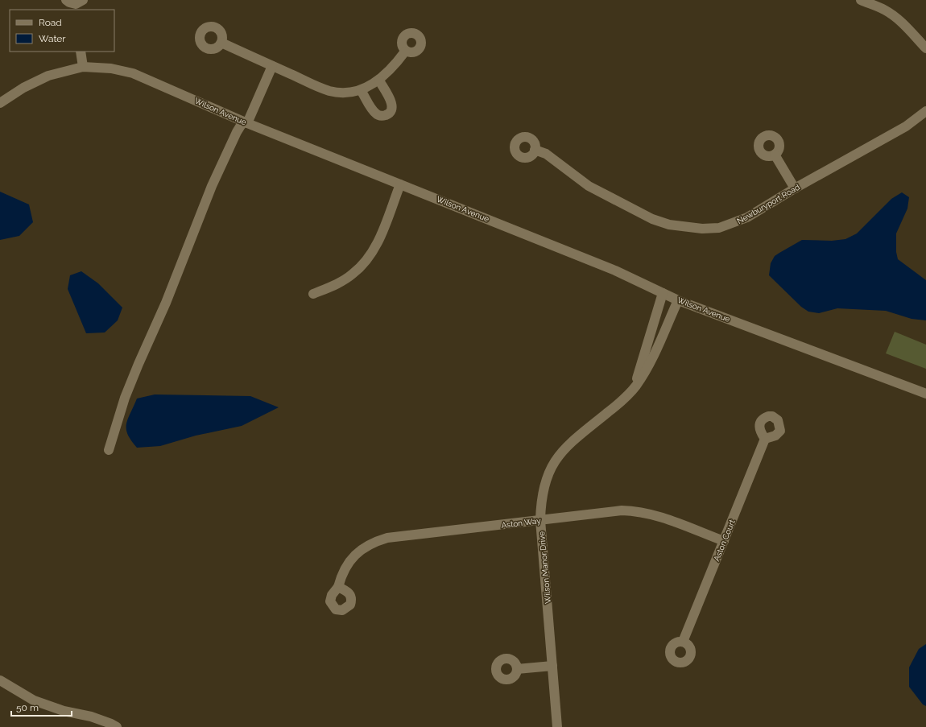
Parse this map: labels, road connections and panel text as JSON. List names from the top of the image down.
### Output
{
  "streets": {
    "street": [
      "Wilson Avenue",
      "Newburyport Road",
      "Aston Way",
      "Aston Court",
      "Wilson Manor Drive"
    ]
  },
  "crossings": [
    ["Wilson Avenue", "Wilson Manor Drive"],
    ["Aston Way", "Aston Court"],
    ["Aston Way", "Wilson Manor Drive"]
  ],
  "legend": ["Road", "Water"],
  "scale_bar": "50 m"
}
